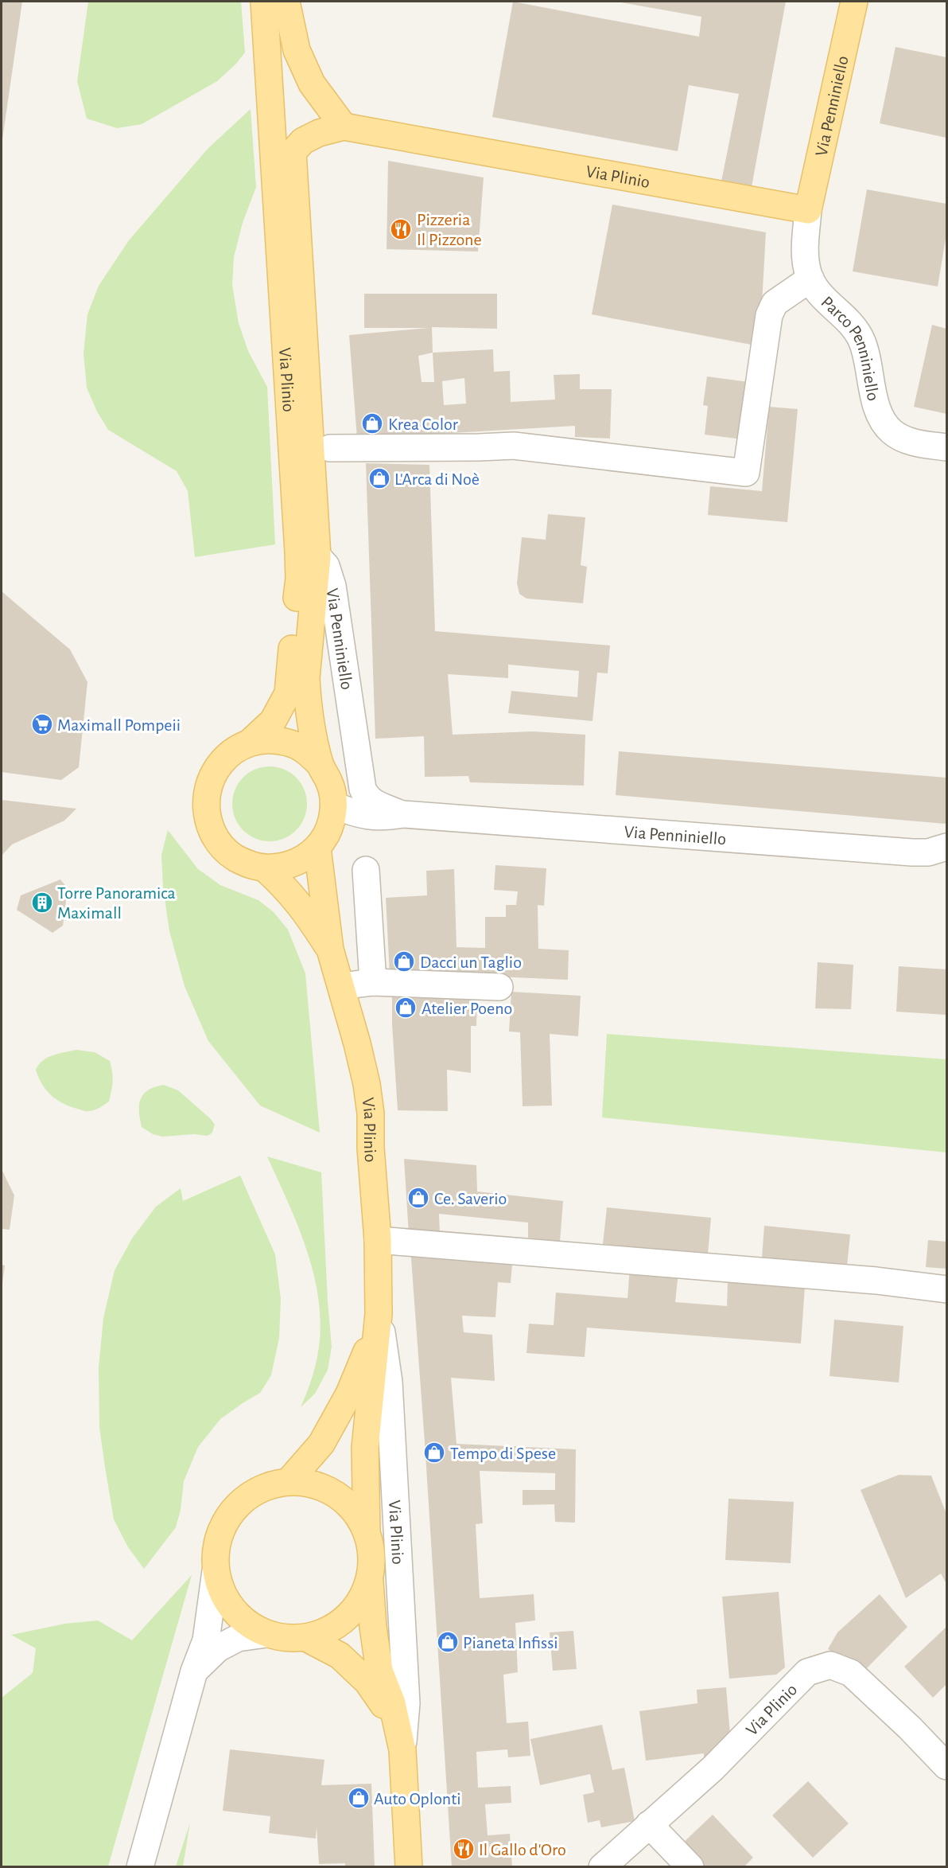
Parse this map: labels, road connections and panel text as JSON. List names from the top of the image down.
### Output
{
  "streets": {
    "main road": ["Via Penniniello", "Via Plinio"],
    "street": ["Parco Penniniello"]
  },
  "crossings": [
    ["Via Penniniello", "Via Plinio"],
    ["Via Penniniello", "Parco Penniniello"],
    ["Via Plinio", "Parco Penniniello"]
  ],
  "places": {
    "restaurant": ["Pizzeria Il Pizzone", "Il Gallo d'Oro"],
    "shop": [
      "Krea Color",
      "L'Arca di Noè",
      "Dacci un Taglio",
      "Atelier Poeno",
      "Ce. Saverio",
      "Tempo di Spese",
      "Pianeta Infissi",
      "Auto Oplonti"
    ],
    "supermarket": ["Maximall Pompeii"],
    "building": ["Torre Panoramica Maximall"]
  }
}
